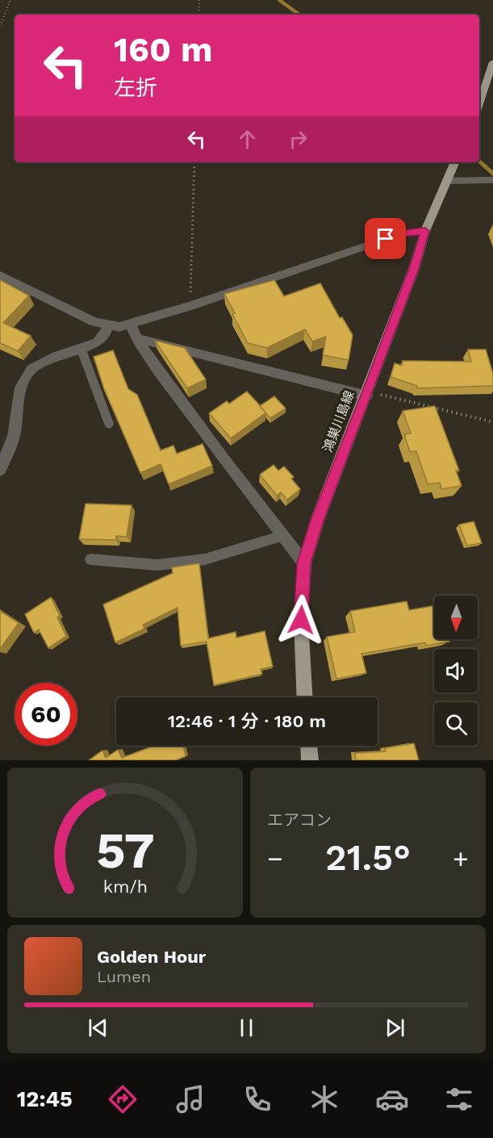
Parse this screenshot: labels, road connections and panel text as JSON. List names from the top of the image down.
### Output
{
  "streets": {
    "main road": ["鴻巣川島線"]
  },
  "north": "bottom",
  "page": {
    "turn": ["160 m", "左折"],
    "limit": "60",
    "trip": "12:46 · 1 分 · 180 m",
    "tile": "エアコン",
    "heat": ["−", "21.5°", "+"],
    "song": ["Golden Hour", "Lumen"],
    "tabs": "12:45",
    "gauge": ["57", "km/h"]
  }
}
